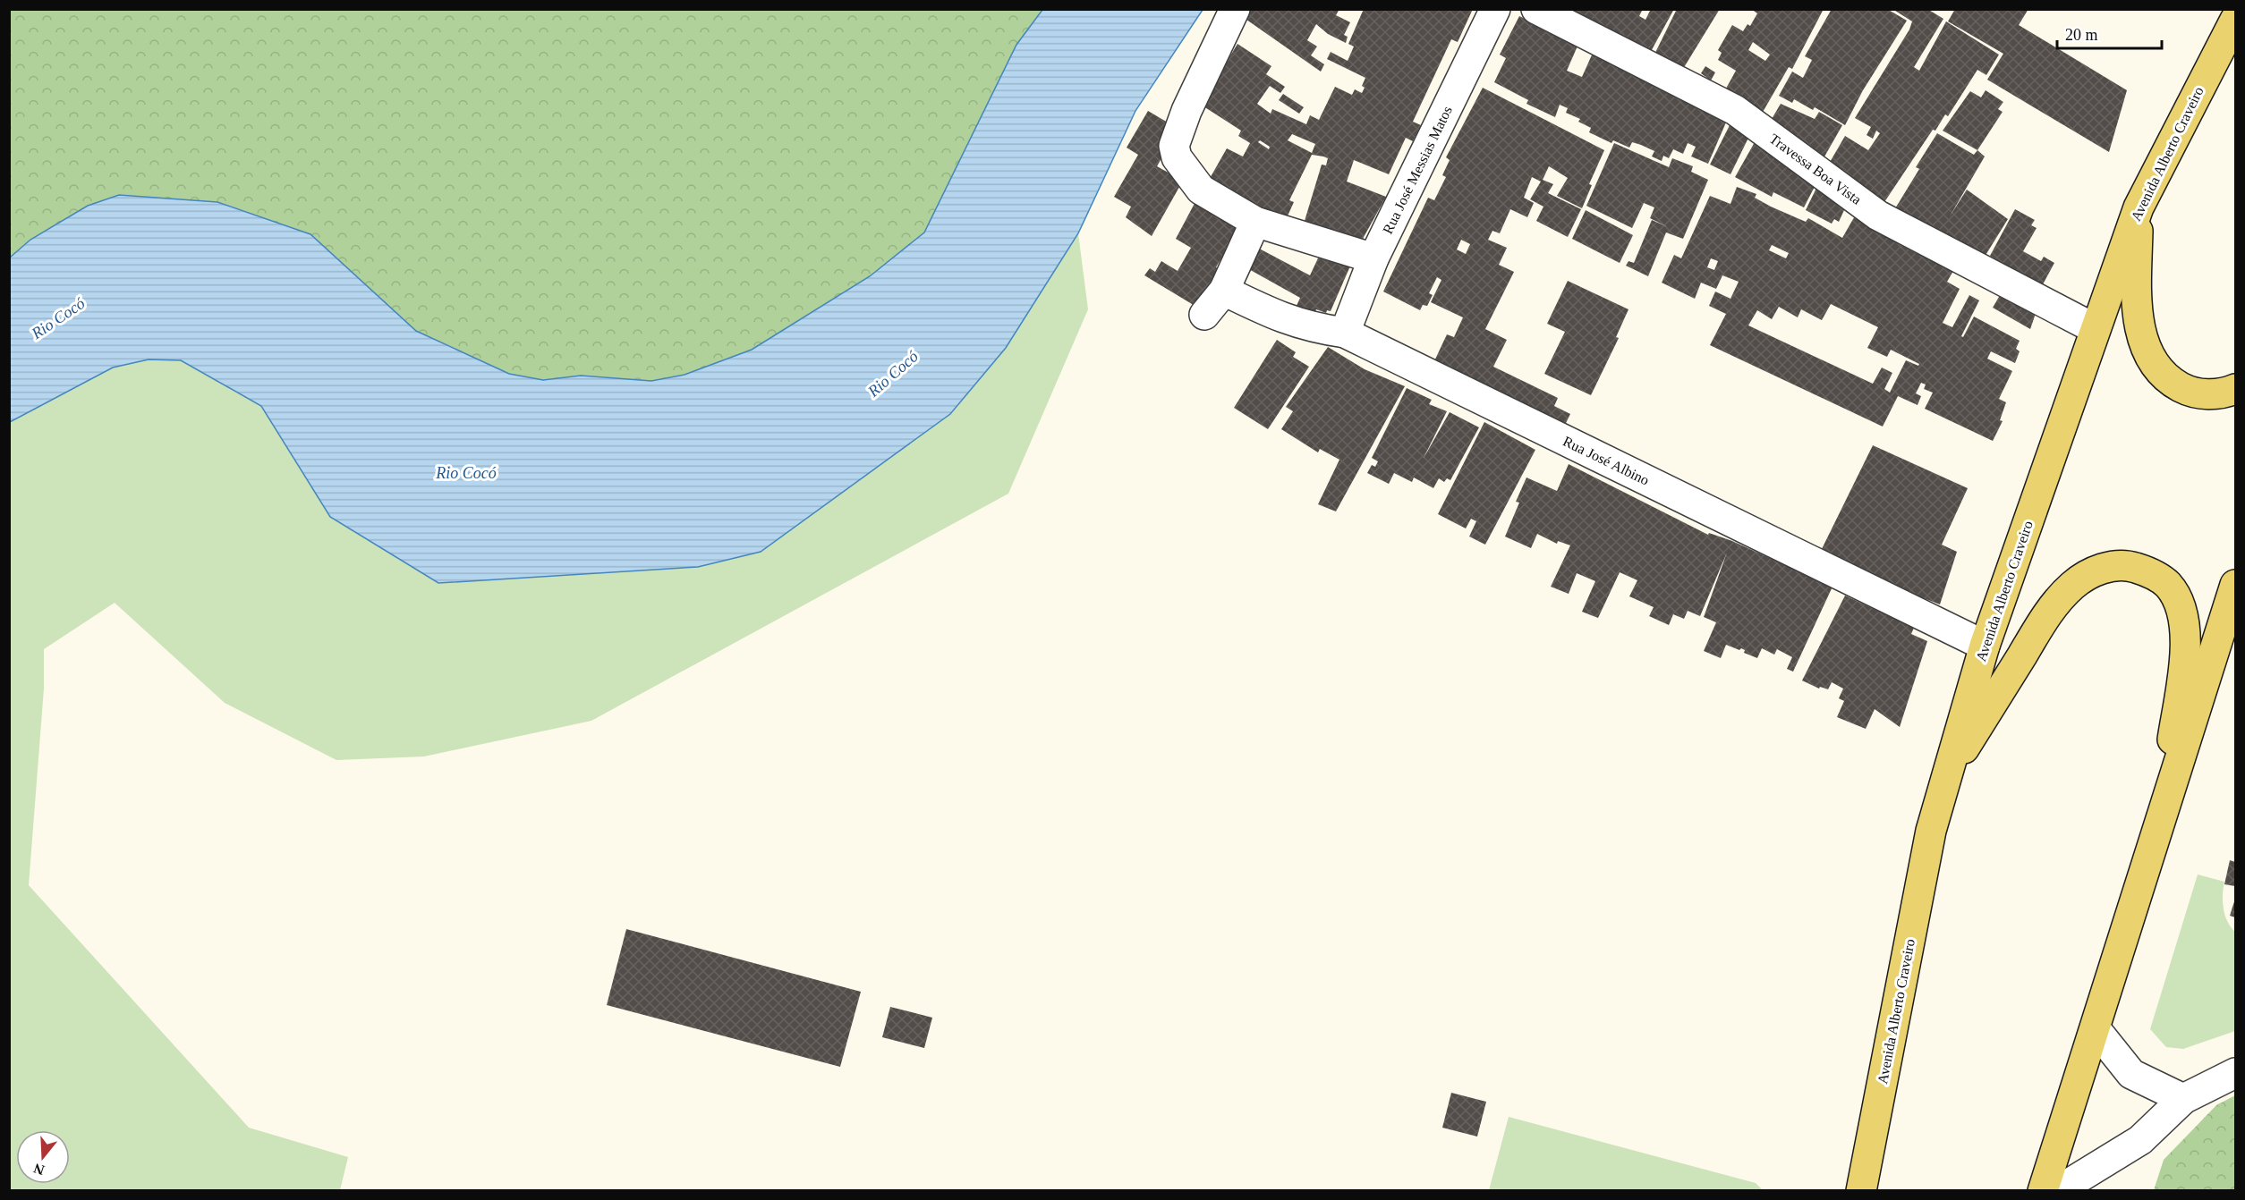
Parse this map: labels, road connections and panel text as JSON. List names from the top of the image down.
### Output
{
  "streets": {
    "main road": ["Avenida Alberto Craveiro"],
    "street": ["Travessa Boa Vista", "Rua José Messias Matos", "Rua José Albino"]
  },
  "crossings": [
    ["Avenida Alberto Craveiro", "Travessa Boa Vista"],
    ["Avenida Alberto Craveiro", "Rua José Albino"],
    ["Rua José Messias Matos", "Rua José Albino"]
  ],
  "water": ["Rio Cocó"],
  "scale_bar": "20 m",
  "north": "bottom"
}
